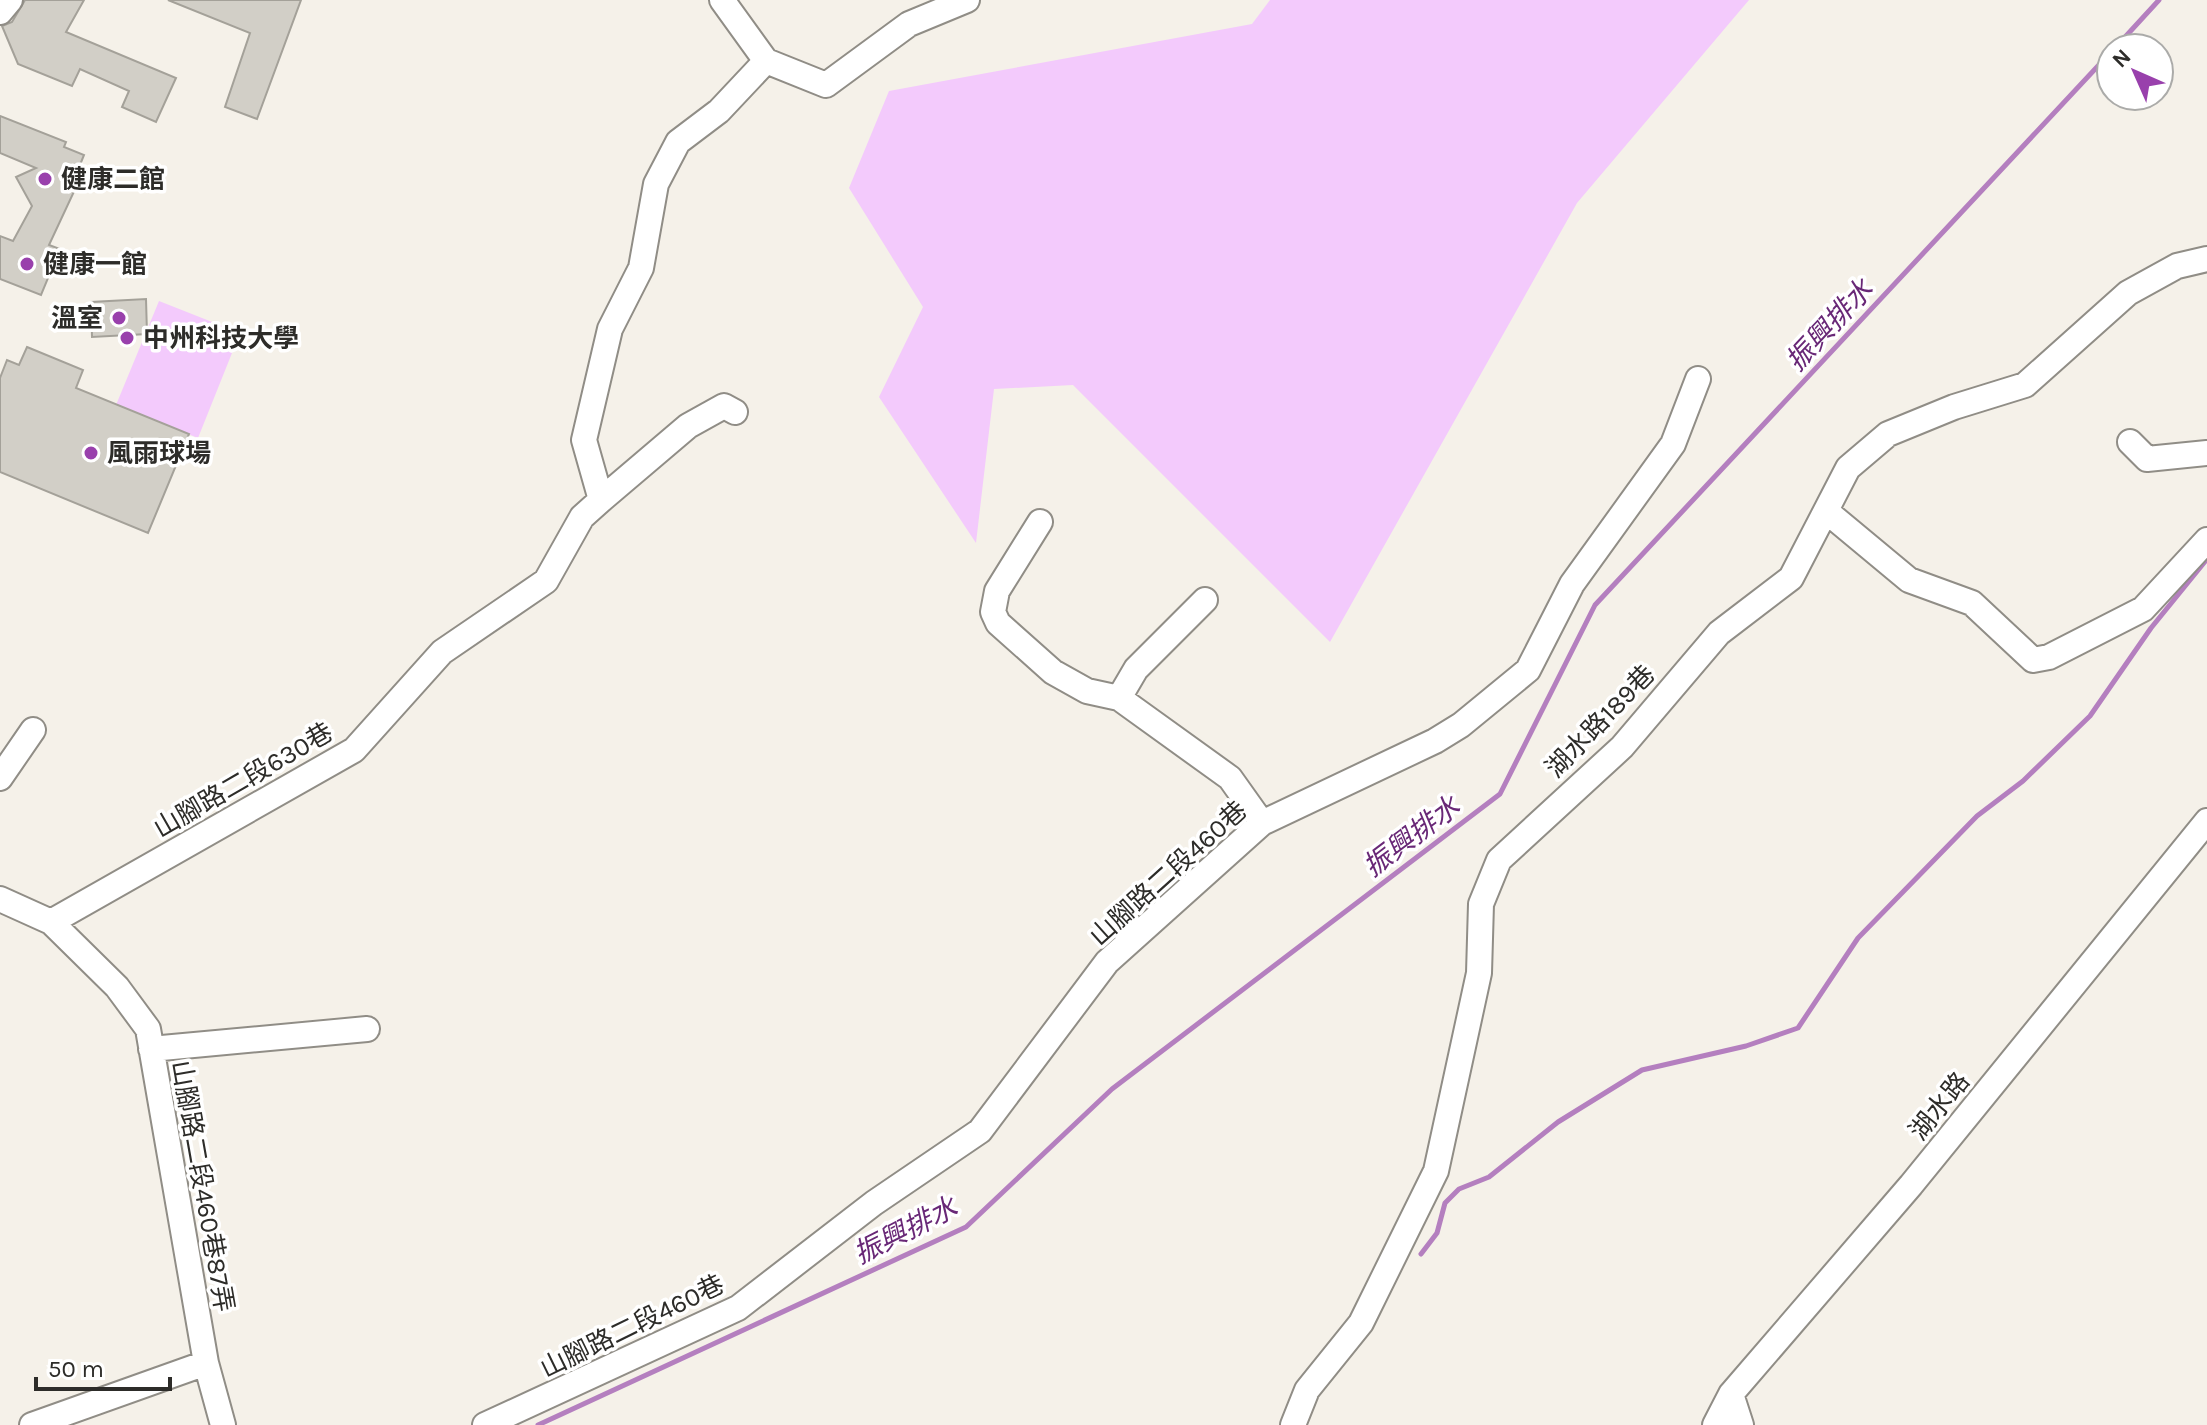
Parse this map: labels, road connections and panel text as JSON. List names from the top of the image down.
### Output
{
  "streets": {
    "street": [
      "湖水路189巷",
      "山腳路二段630巷",
      "山腳路二段460巷",
      "湖水路",
      "山腳路二段460巷87弄"
    ]
  },
  "crossings": [
    ["山腳路二段630巷", "山腳路二段460巷87弄"]
  ],
  "water": ["振興排水"],
  "places": [
    "健康二館",
    "健康一館",
    "溫室",
    "中州科技大學",
    "風雨球場"
  ],
  "scale_bar": "50 m",
  "north": "top left"
}
